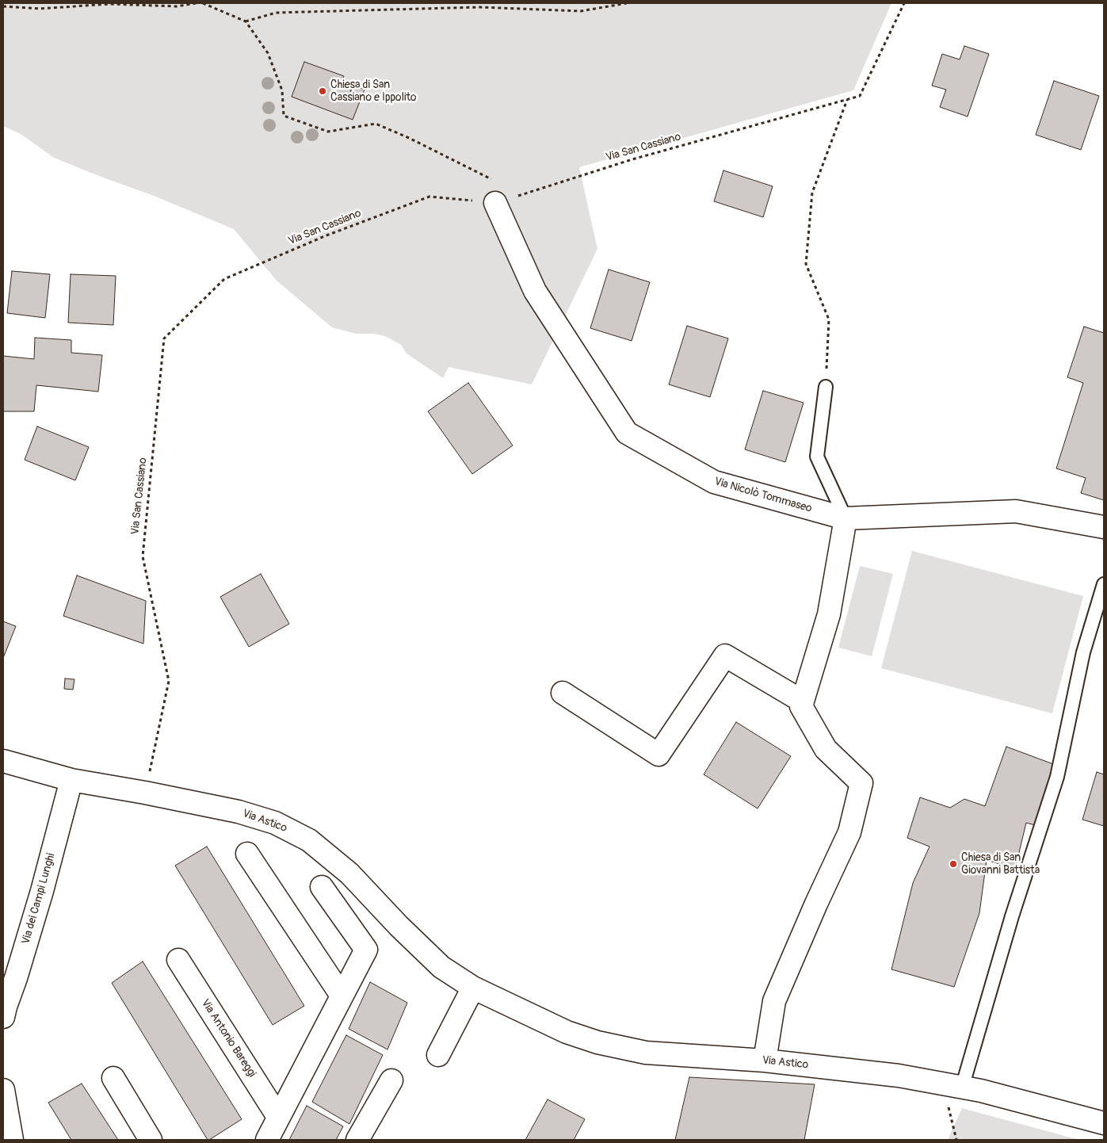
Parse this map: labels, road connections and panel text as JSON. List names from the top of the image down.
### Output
{
  "streets": {
    "street": [
      "Via Nicolò Tommaseo",
      "Via Astico",
      "Via dei Campi Lunghi",
      "Via Antonio Bareggi"
    ],
    "path": ["Via San Cassiano"]
  },
  "crossings": [
    ["Via San Cassiano", "Via Nicolò Tommaseo"],
    ["Via San Cassiano", "Via Astico"],
    ["Via Astico", "Via dei Campi Lunghi"]
  ],
  "places": ["Chiesa di San Cassiano e Ippolito", "Chiesa di San Giovanni Battista"]
}
